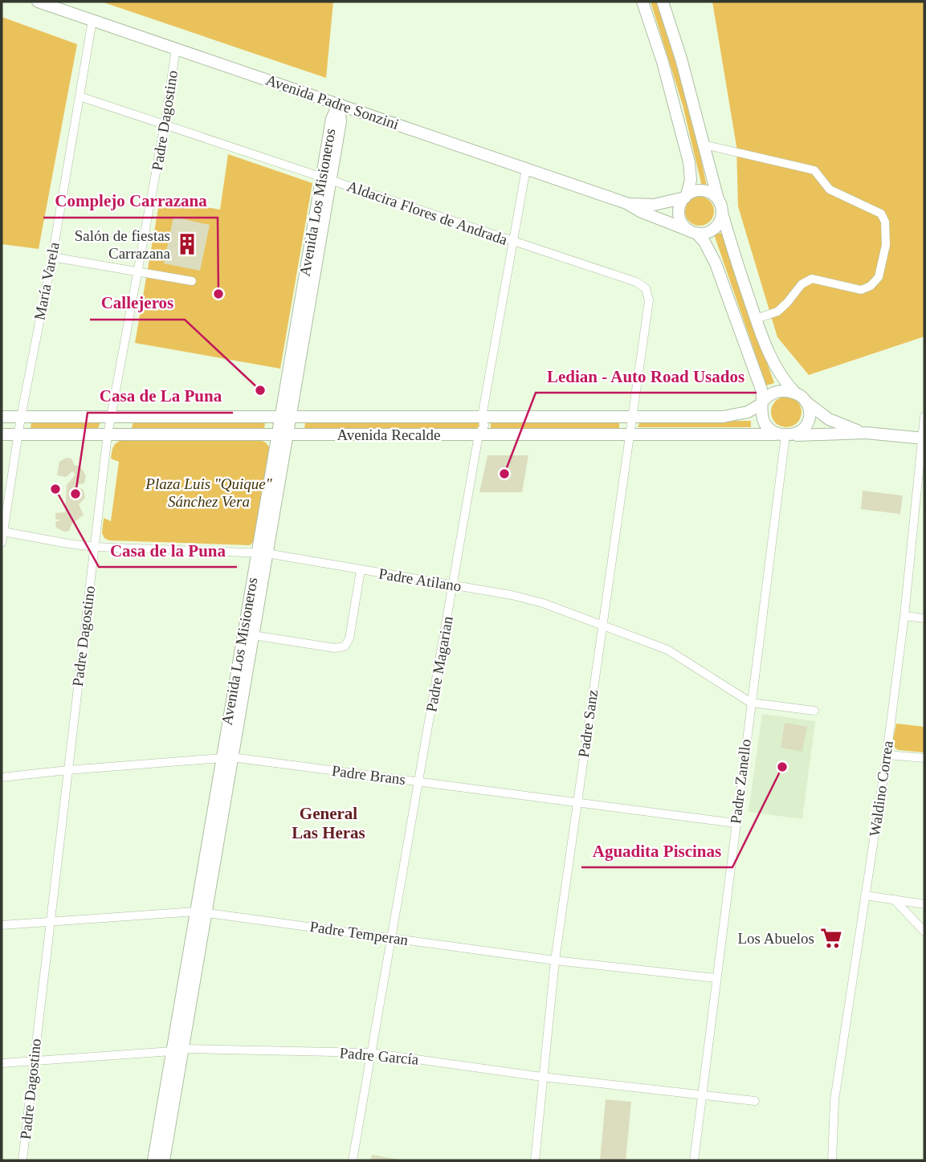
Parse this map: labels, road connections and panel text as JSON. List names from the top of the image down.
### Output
{
  "streets": {
    "main road": ["Avenida Padre Sonzini", "Avenida Los Misioneros", "Avenida Recalde"],
    "street": [
      "Padre Dagostino",
      "Aldacira Flores de Andrada",
      "María Varela",
      "Padre Atilano",
      "Padre Magarian",
      "Padre Sanz",
      "Padre Brans",
      "Padre Zanello",
      "Waldino Correa",
      "Padre Temperan",
      "Padre García"
    ]
  },
  "crossings": [
    ["Avenida Padre Sonzini", "Padre Dagostino"],
    ["Avenida Padre Sonzini", "Avenida Los Misioneros"],
    ["Avenida Padre Sonzini", "María Varela"],
    ["Avenida Padre Sonzini", "Padre Magarian"],
    ["Padre Dagostino", "Aldacira Flores de Andrada"],
    ["Padre Dagostino", "Avenida Recalde"],
    ["Padre Dagostino", "Padre Atilano"],
    ["Padre Dagostino", "Padre Brans"],
    ["Padre Dagostino", "Padre Temperan"],
    ["Padre Dagostino", "Padre García"],
    ["Avenida Los Misioneros", "Aldacira Flores de Andrada"],
    ["Avenida Los Misioneros", "Avenida Recalde"],
    ["Avenida Los Misioneros", "Padre Atilano"],
    ["Avenida Los Misioneros", "Padre Brans"],
    ["Avenida Los Misioneros", "Padre Temperan"],
    ["Avenida Los Misioneros", "Padre García"],
    ["Aldacira Flores de Andrada", "María Varela"],
    ["Aldacira Flores de Andrada", "Padre Magarian"],
    ["Aldacira Flores de Andrada", "Padre Sanz"],
    ["María Varela", "Avenida Recalde"],
    ["María Varela", "Padre Atilano"],
    ["Avenida Recalde", "Padre Magarian"],
    ["Avenida Recalde", "Padre Sanz"],
    ["Avenida Recalde", "Padre Zanello"],
    ["Avenida Recalde", "Waldino Correa"],
    ["Padre Atilano", "Padre Magarian"],
    ["Padre Atilano", "Padre Sanz"],
    ["Padre Atilano", "Padre Zanello"],
    ["Padre Magarian", "Padre Brans"],
    ["Padre Magarian", "Padre Temperan"],
    ["Padre Magarian", "Padre García"],
    ["Padre Sanz", "Padre Brans"],
    ["Padre Sanz", "Padre Temperan"],
    ["Padre Sanz", "Padre García"],
    ["Padre Brans", "Padre Zanello"],
    ["Padre Zanello", "Padre Temperan"],
    ["Padre Zanello", "Padre García"]
  ],
  "districts": ["General Las Heras"],
  "parks": ["Plaza Luis \"Quique\" Sánchez Vera"],
  "places": {
    "building": ["Salón de fiestas Carrazana"],
    "other": [
      "Complejo Carrazana",
      "Callejeros",
      "Ledian - Auto Road Usados",
      "Casa de la Puna",
      "Casa de La Puna",
      "Aguadita Piscinas"
    ],
    "supermarket": ["Los Abuelos"]
  }
}
